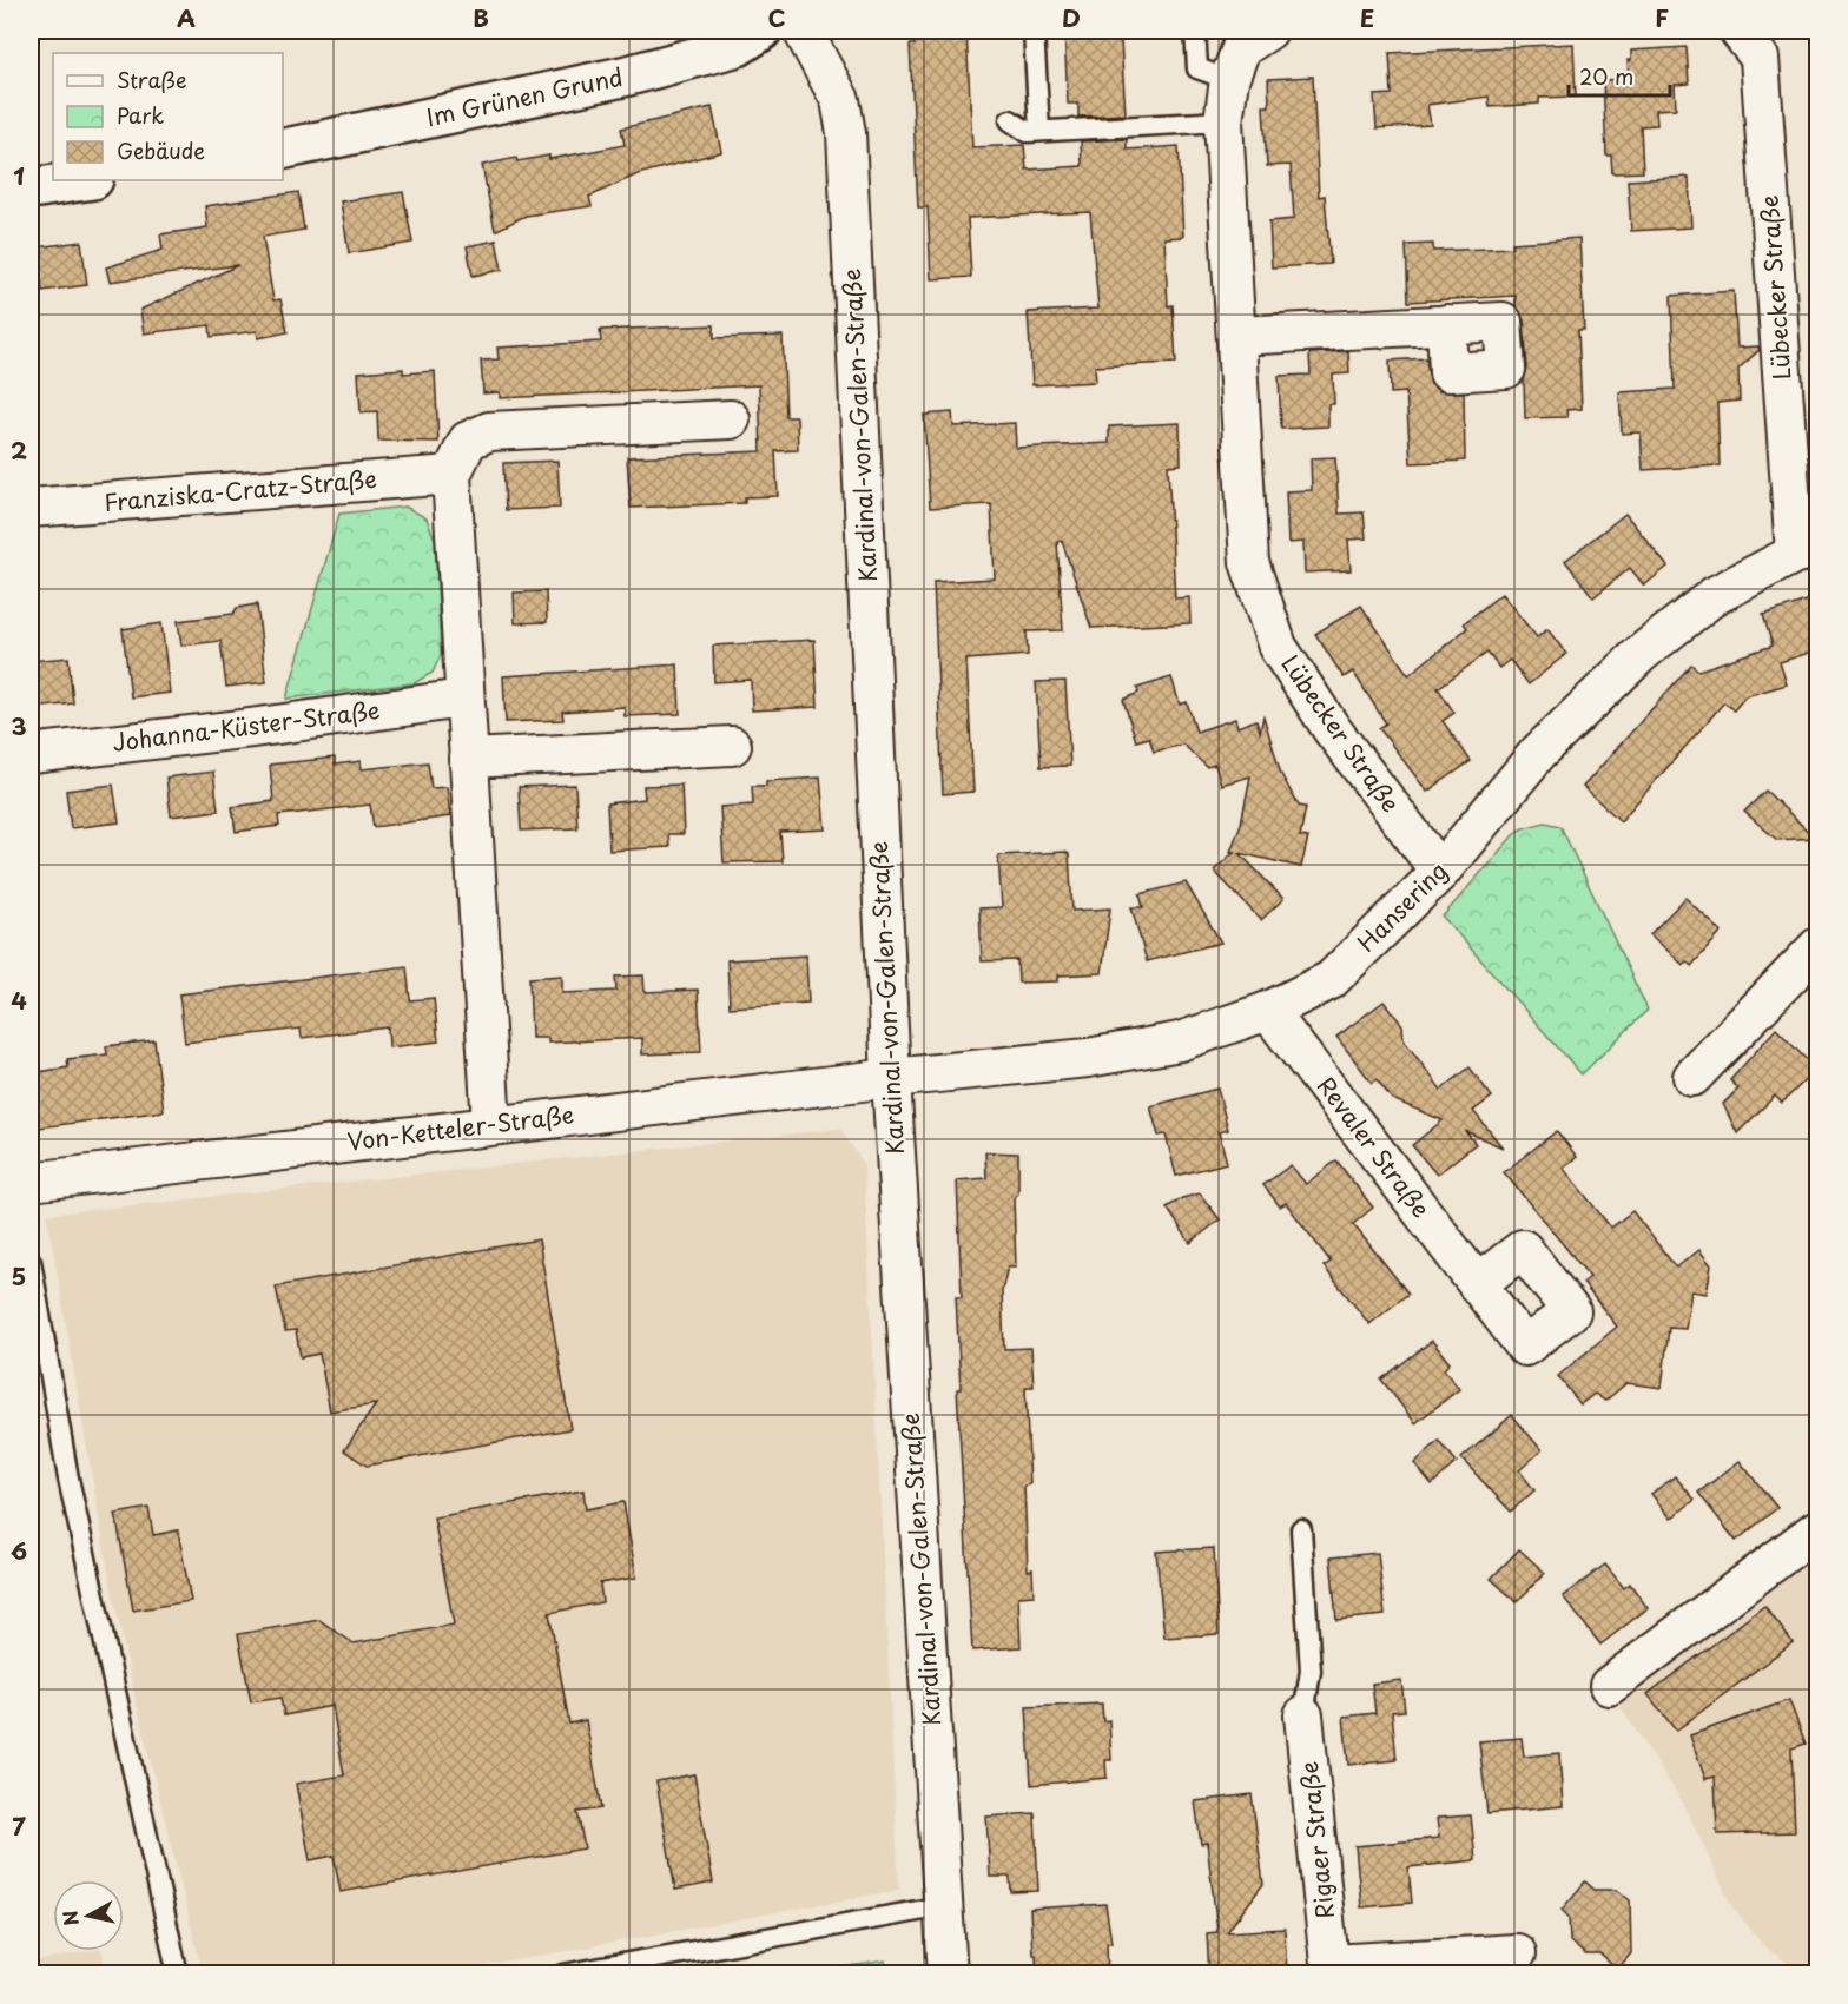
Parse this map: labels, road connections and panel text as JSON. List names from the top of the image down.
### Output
{
  "streets": {
    "street": [
      "Im Grünen Grund",
      "Lübecker Straße",
      "Kardinal-von-Galen-Straße",
      "Franziska-Cratz-Straße",
      "Johanna-Küster-Straße",
      "Hansering",
      "Von-Ketteler-Straße",
      "Revaler Straße",
      "Rigaer Straße"
    ]
  },
  "crossings": [
    ["Lübecker Straße", "Hansering"],
    ["Kardinal-von-Galen-Straße", "Hansering"],
    ["Kardinal-von-Galen-Straße", "Von-Ketteler-Straße"],
    ["Hansering", "Von-Ketteler-Straße"],
    ["Hansering", "Revaler Straße"]
  ],
  "legend": ["Straße", "Park", "Gebäude"],
  "scale_bar": "20 m",
  "north": "left",
  "grid": {
    "columns": [
      "A",
      "B",
      "C",
      "D",
      "E",
      "F"
    ],
    "rows": [
      "1",
      "2",
      "3",
      "4",
      "5",
      "6",
      "7"
    ]
  }
}
